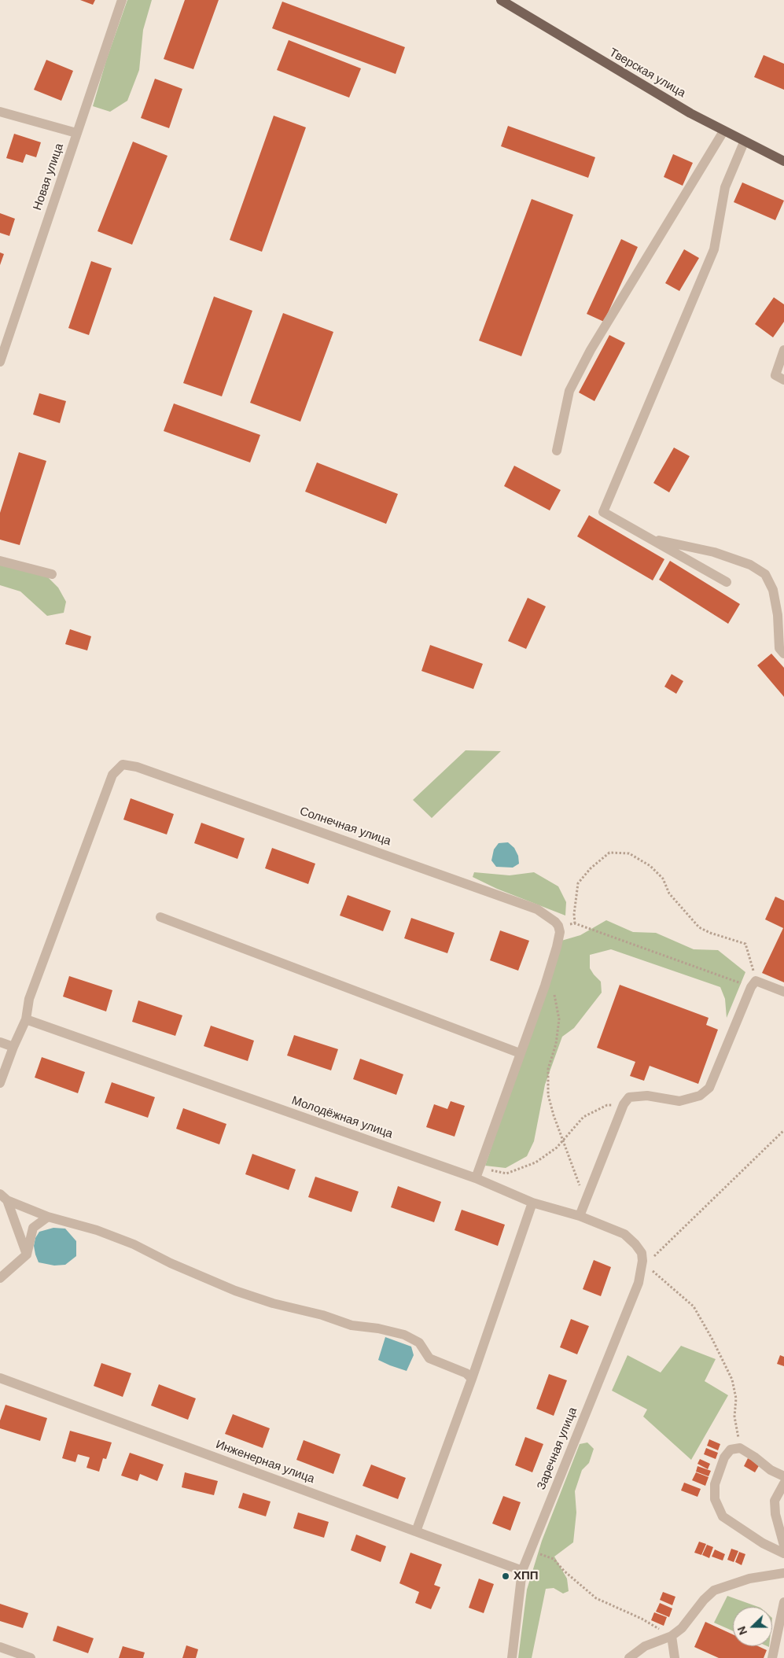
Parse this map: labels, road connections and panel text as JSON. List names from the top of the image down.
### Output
{
  "streets": {
    "main road": ["Тверская улица"],
    "street": [
      "Новая улица",
      "Солнечная улица",
      "Молодёжная улица",
      "Заречная улица",
      "Инженерная улица"
    ]
  },
  "crossings": [
    ["Солнечная улица", "Молодёжная улица"],
    ["Молодёжная улица", "Заречная улица"],
    ["Заречная улица", "Инженерная улица"]
  ],
  "places": ["ХПП"],
  "north": "left"
}
